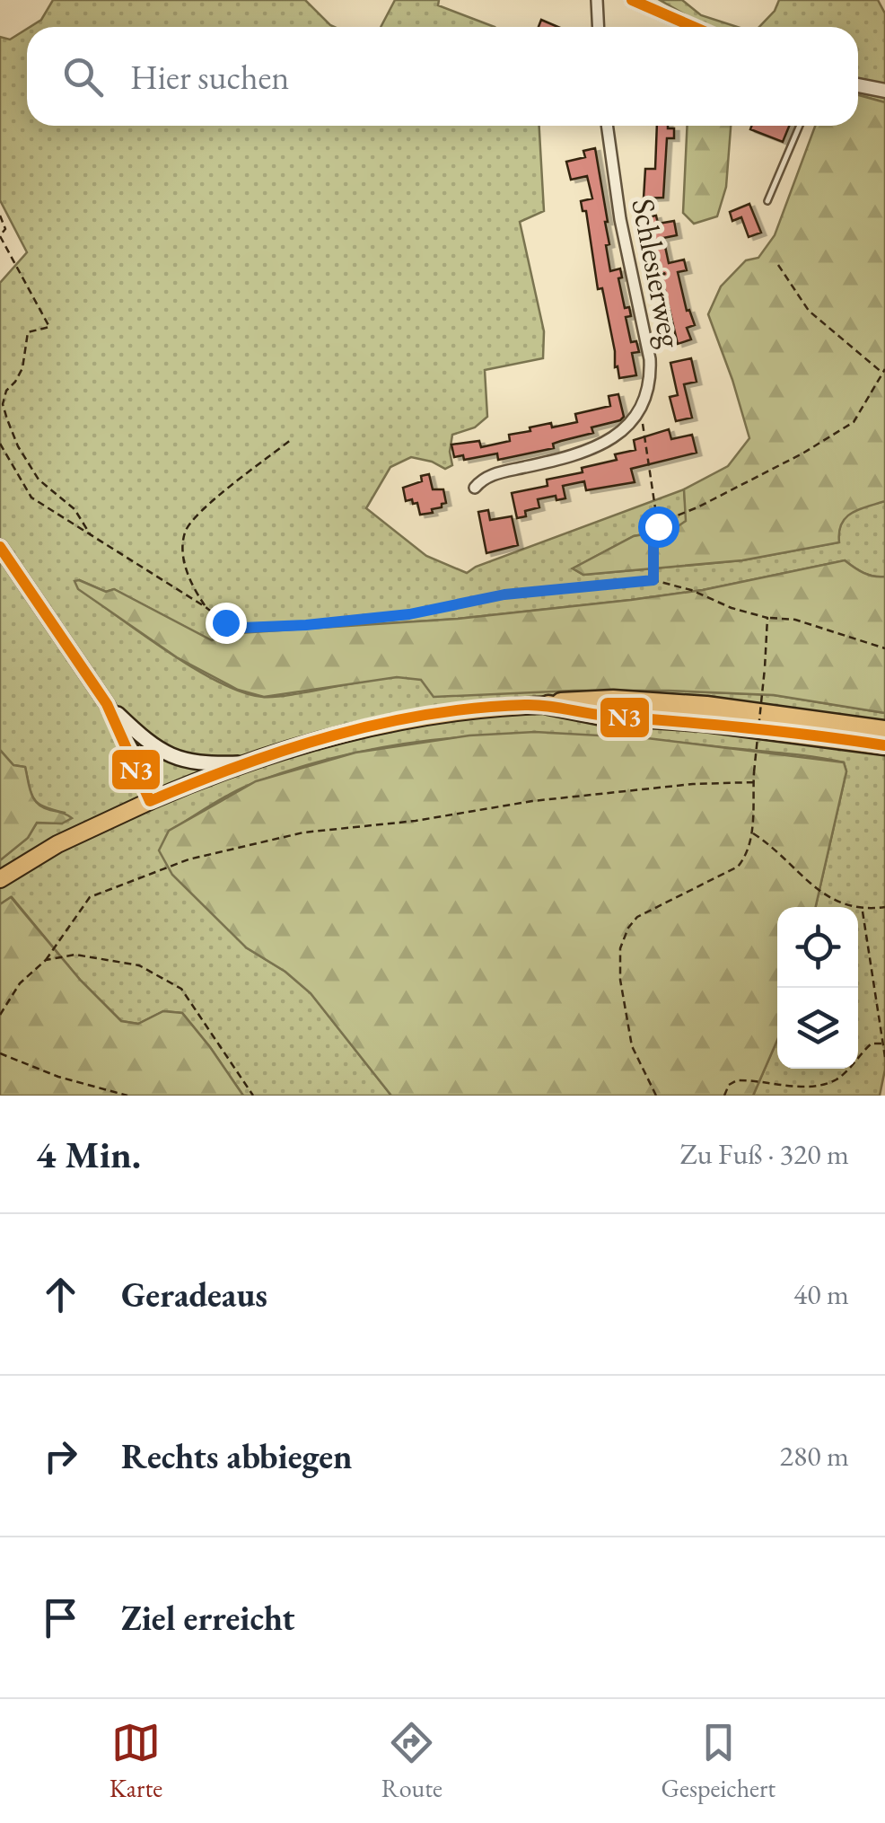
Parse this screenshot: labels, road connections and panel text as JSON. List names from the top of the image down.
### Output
{
  "streets": {
    "street": ["Schlesierweg"]
  },
  "lines": ["transit line N3"],
  "page": {
    "search": "Hier suchen",
    "heading": ["4 Min.", "Zu Fuß · 320 m"],
    "list": [
      ["Geradeaus", "40 m"],
      ["Rechts abbiegen", "280 m"],
      "Ziel erreicht"
    ],
    "nav": ["Karte", "Route", "Gespeichert"]
  }
}
